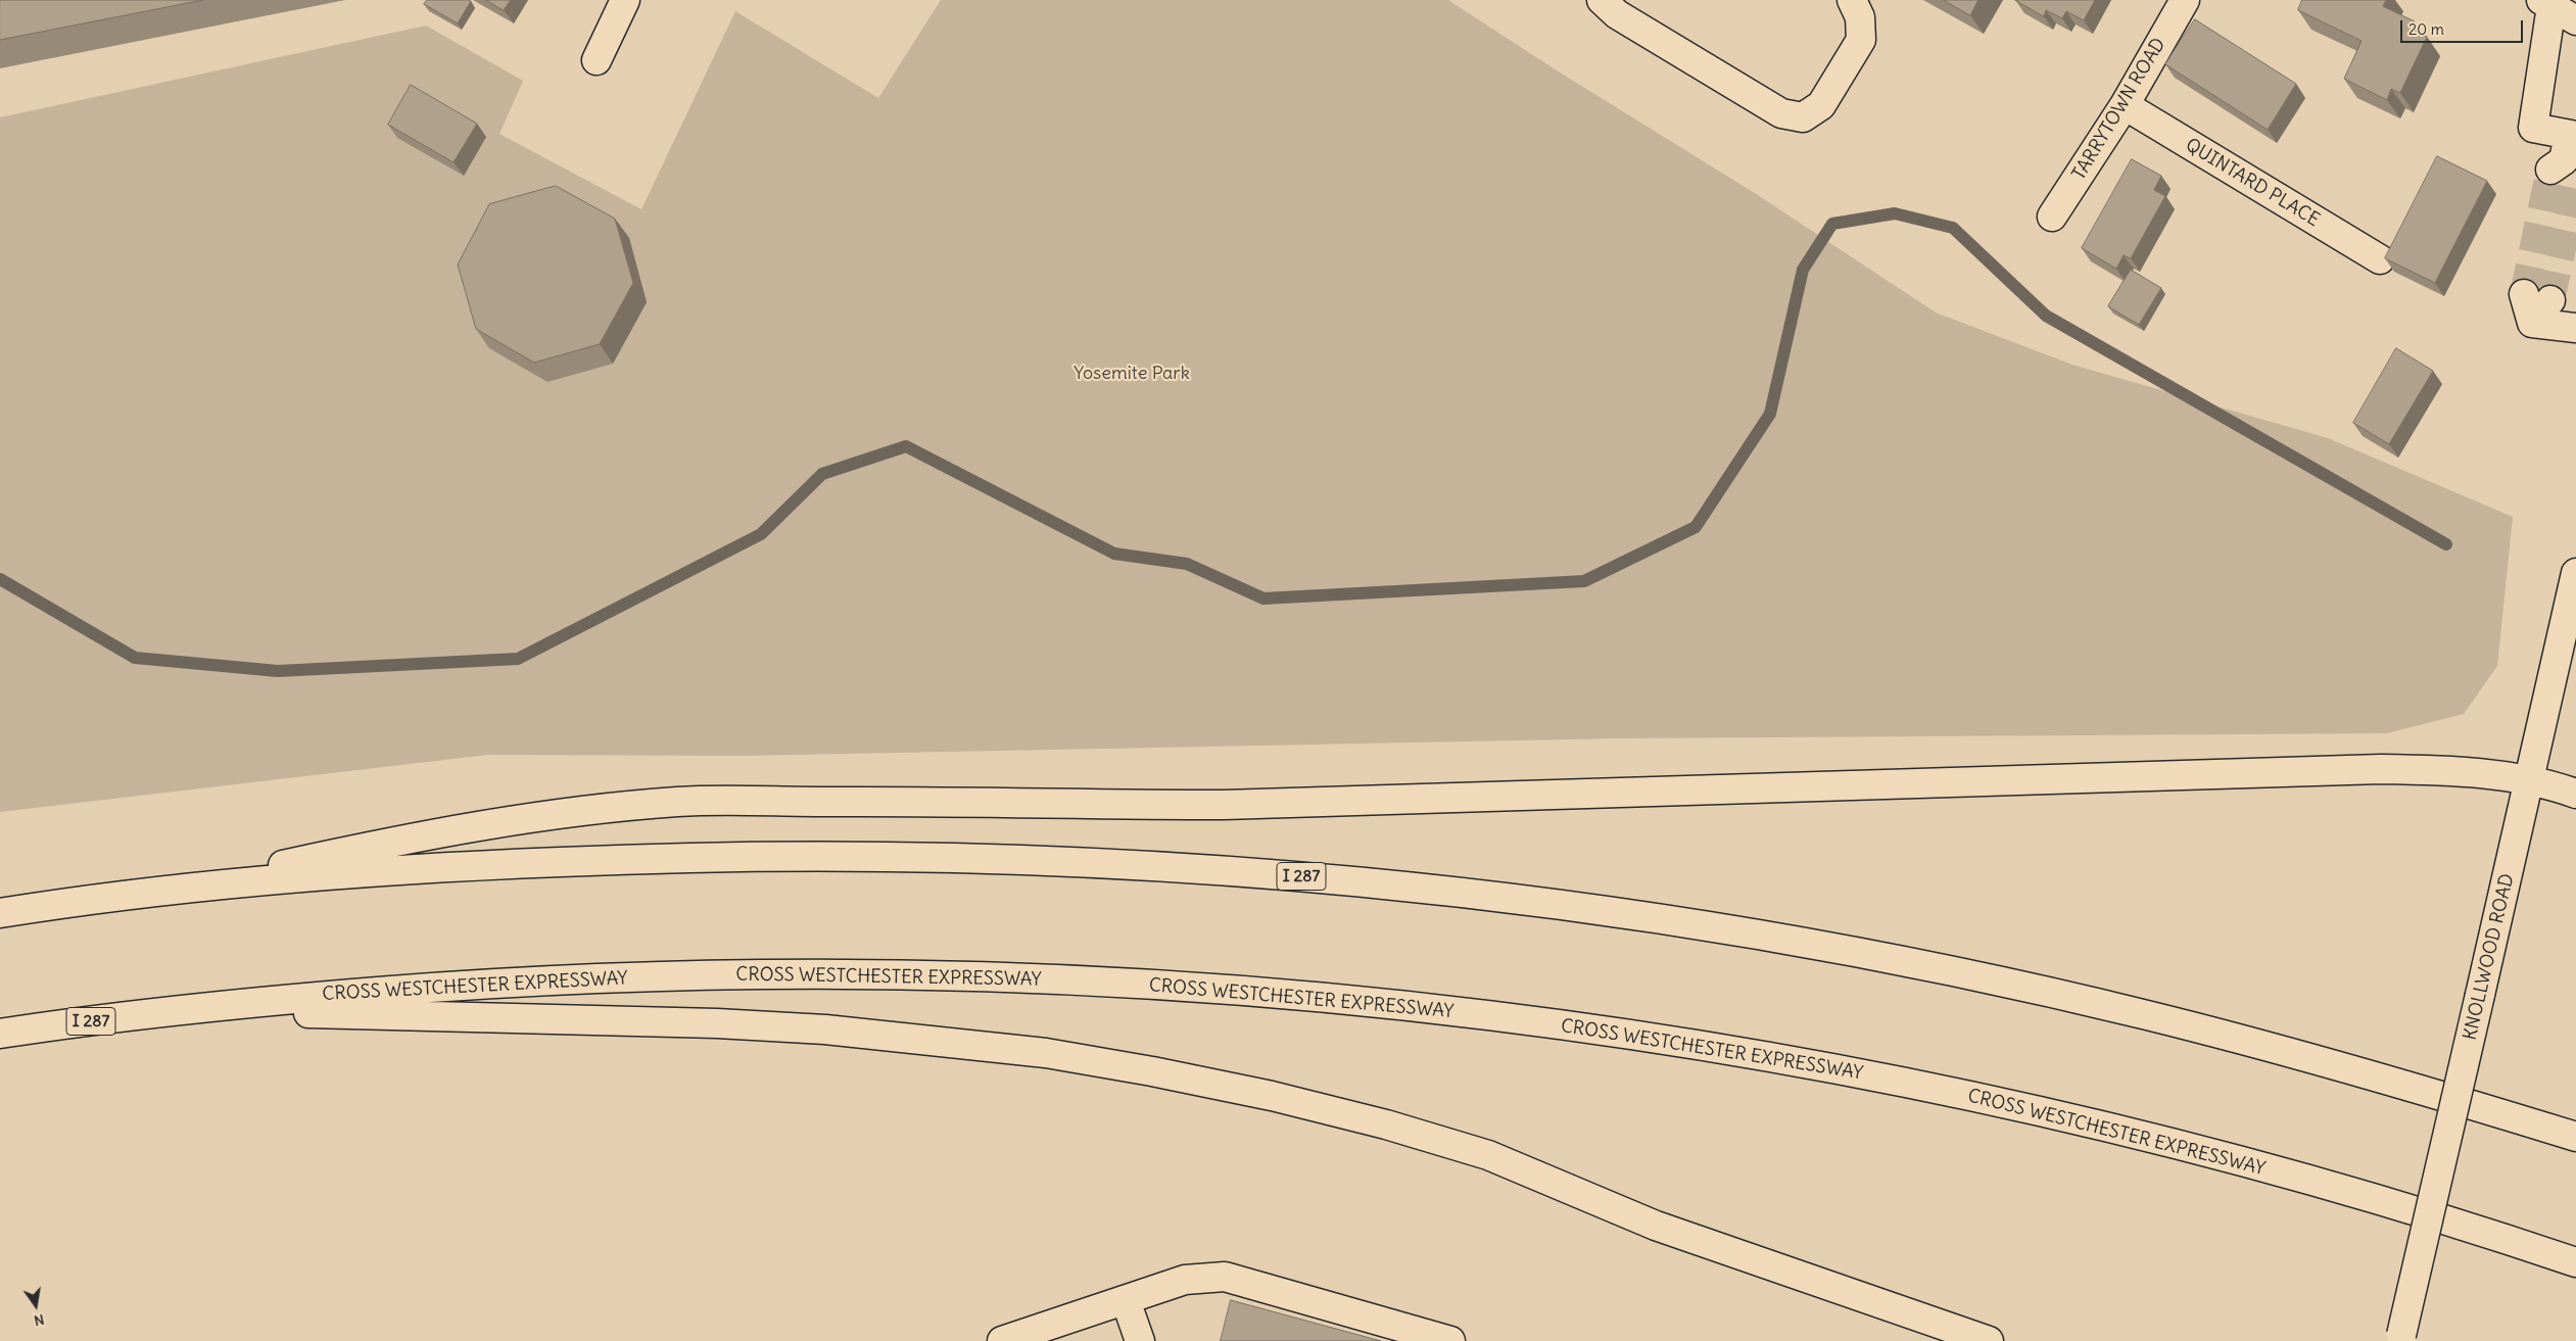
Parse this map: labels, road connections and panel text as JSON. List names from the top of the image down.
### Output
{
  "streets": {
    "main road": [
      "TARRYTOWN ROAD",
      "QUINTARD PLACE",
      "I 287",
      "KNOLLWOOD ROAD",
      "CROSS WESTCHESTER EXPRESSWAY"
    ]
  },
  "crossings": [
    ["TARRYTOWN ROAD", "QUINTARD PLACE"]
  ],
  "parks": ["Yosemite Park"],
  "scale_bar": "20 m",
  "north": "bottom"
}
